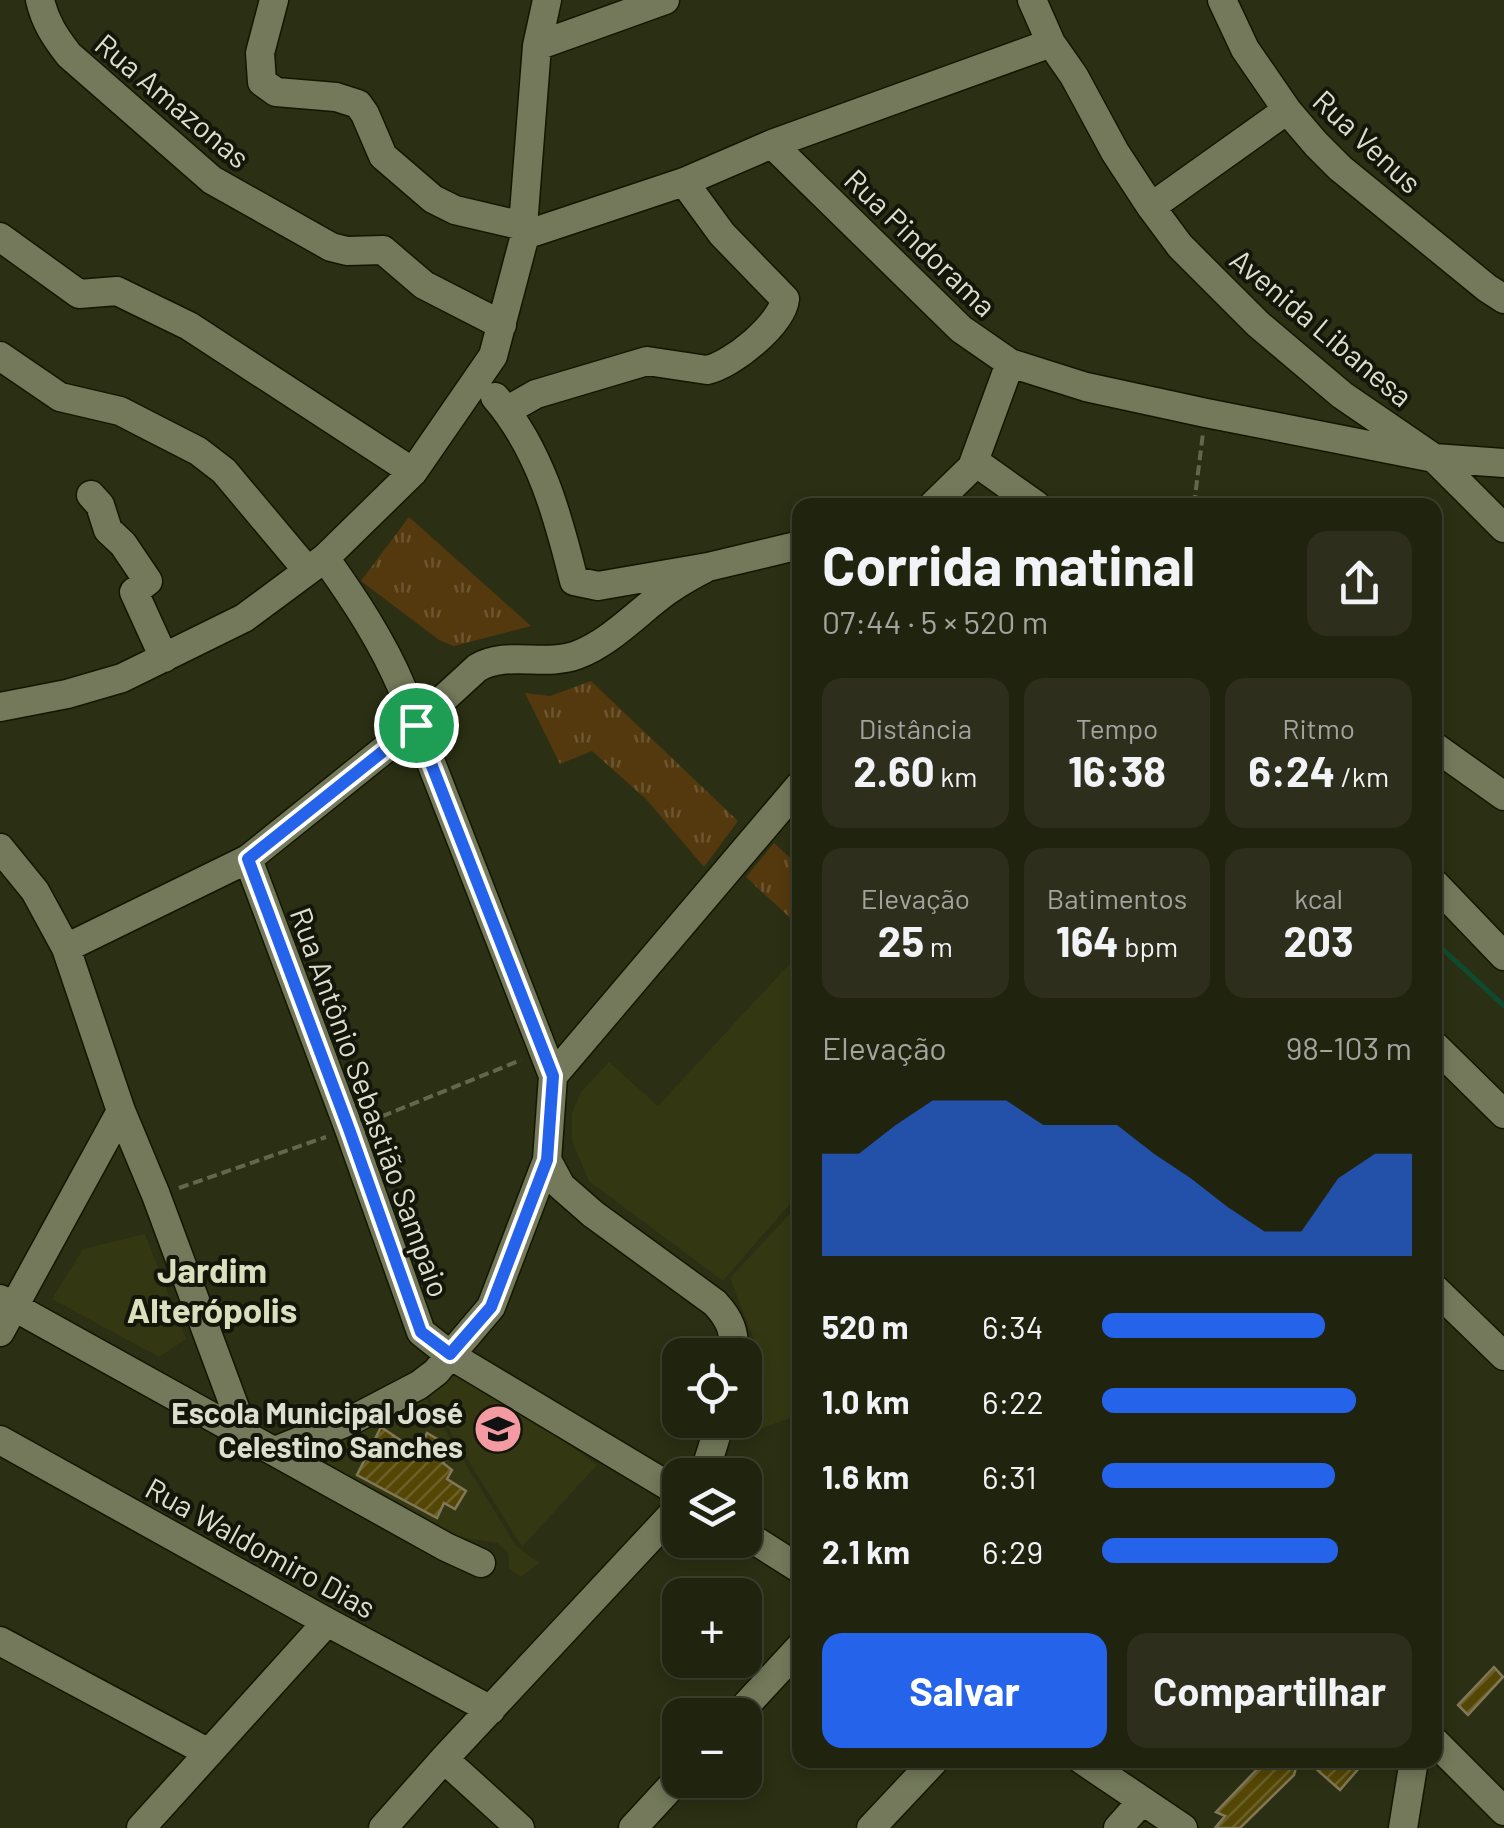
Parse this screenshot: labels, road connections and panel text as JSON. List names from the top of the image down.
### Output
{
  "streets": {
    "street": [
      "Rua Amazonas",
      "Rua Venus",
      "Rua Pindorama",
      "Avenida Libanesa",
      "Rua Antônio Sebastião Sampaio",
      "Rua Waldomiro Dias"
    ]
  },
  "crossings": [
    ["Rua Pindorama", "Avenida Libanesa"]
  ],
  "districts": ["Jardim Alterópolis"],
  "places": {
    "school or university": ["Escola Municipal José Celestino Sanches"]
  },
  "page": {
    "heading": ["Corrida matinal", "07:44 · 5 × 520 m"],
    "stats": [
      ["Distância", "2.60 km"],
      ["Tempo", "16:38"],
      ["Ritmo", "6:24 /km"],
      ["Elevação", "25 m"],
      ["Batimentos", "164 bpm"],
      ["kcal", "203"]
    ],
    "chart": ["Elevação", "98–103 m"],
    "list": [
      {
        "name": "520 m",
        "note": "6:34"
      },
      {
        "name": "1.0 km",
        "note": "6:22"
      },
      {
        "name": "1.6 km",
        "note": "6:31"
      },
      {
        "name": "2.1 km",
        "note": "6:29"
      }
    ],
    "map_buttons": ["+", "−"],
    "buttons": ["Salvar", "Compartilhar"]
  }
}
